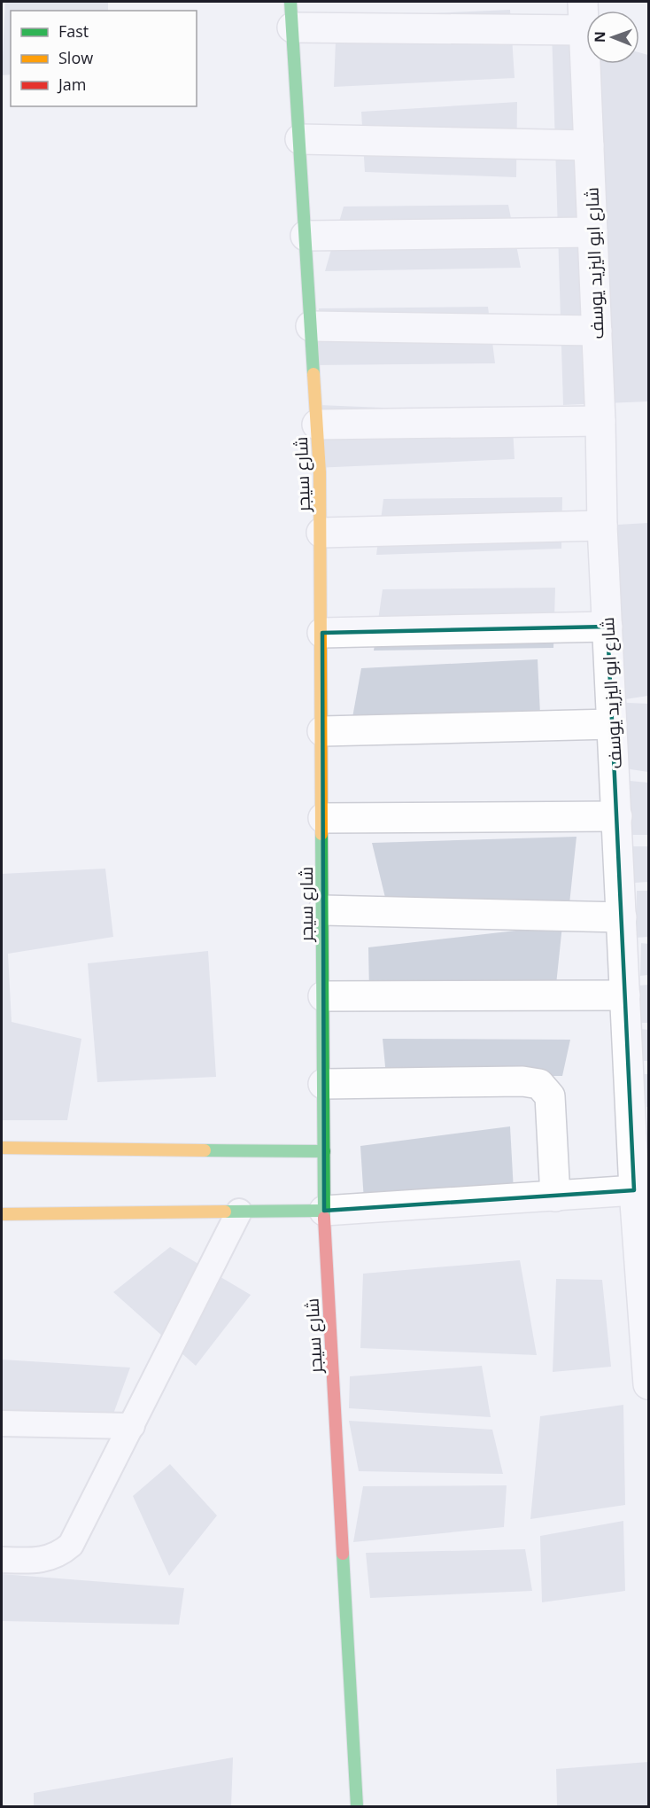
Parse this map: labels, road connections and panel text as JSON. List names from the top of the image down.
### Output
{
  "streets": {
    "main road": ["شارع سيجر"],
    "street": ["شارع ابو اليزيد يوسف"]
  },
  "legend": ["Fast", "Slow", "Jam"],
  "north": "left"
}
